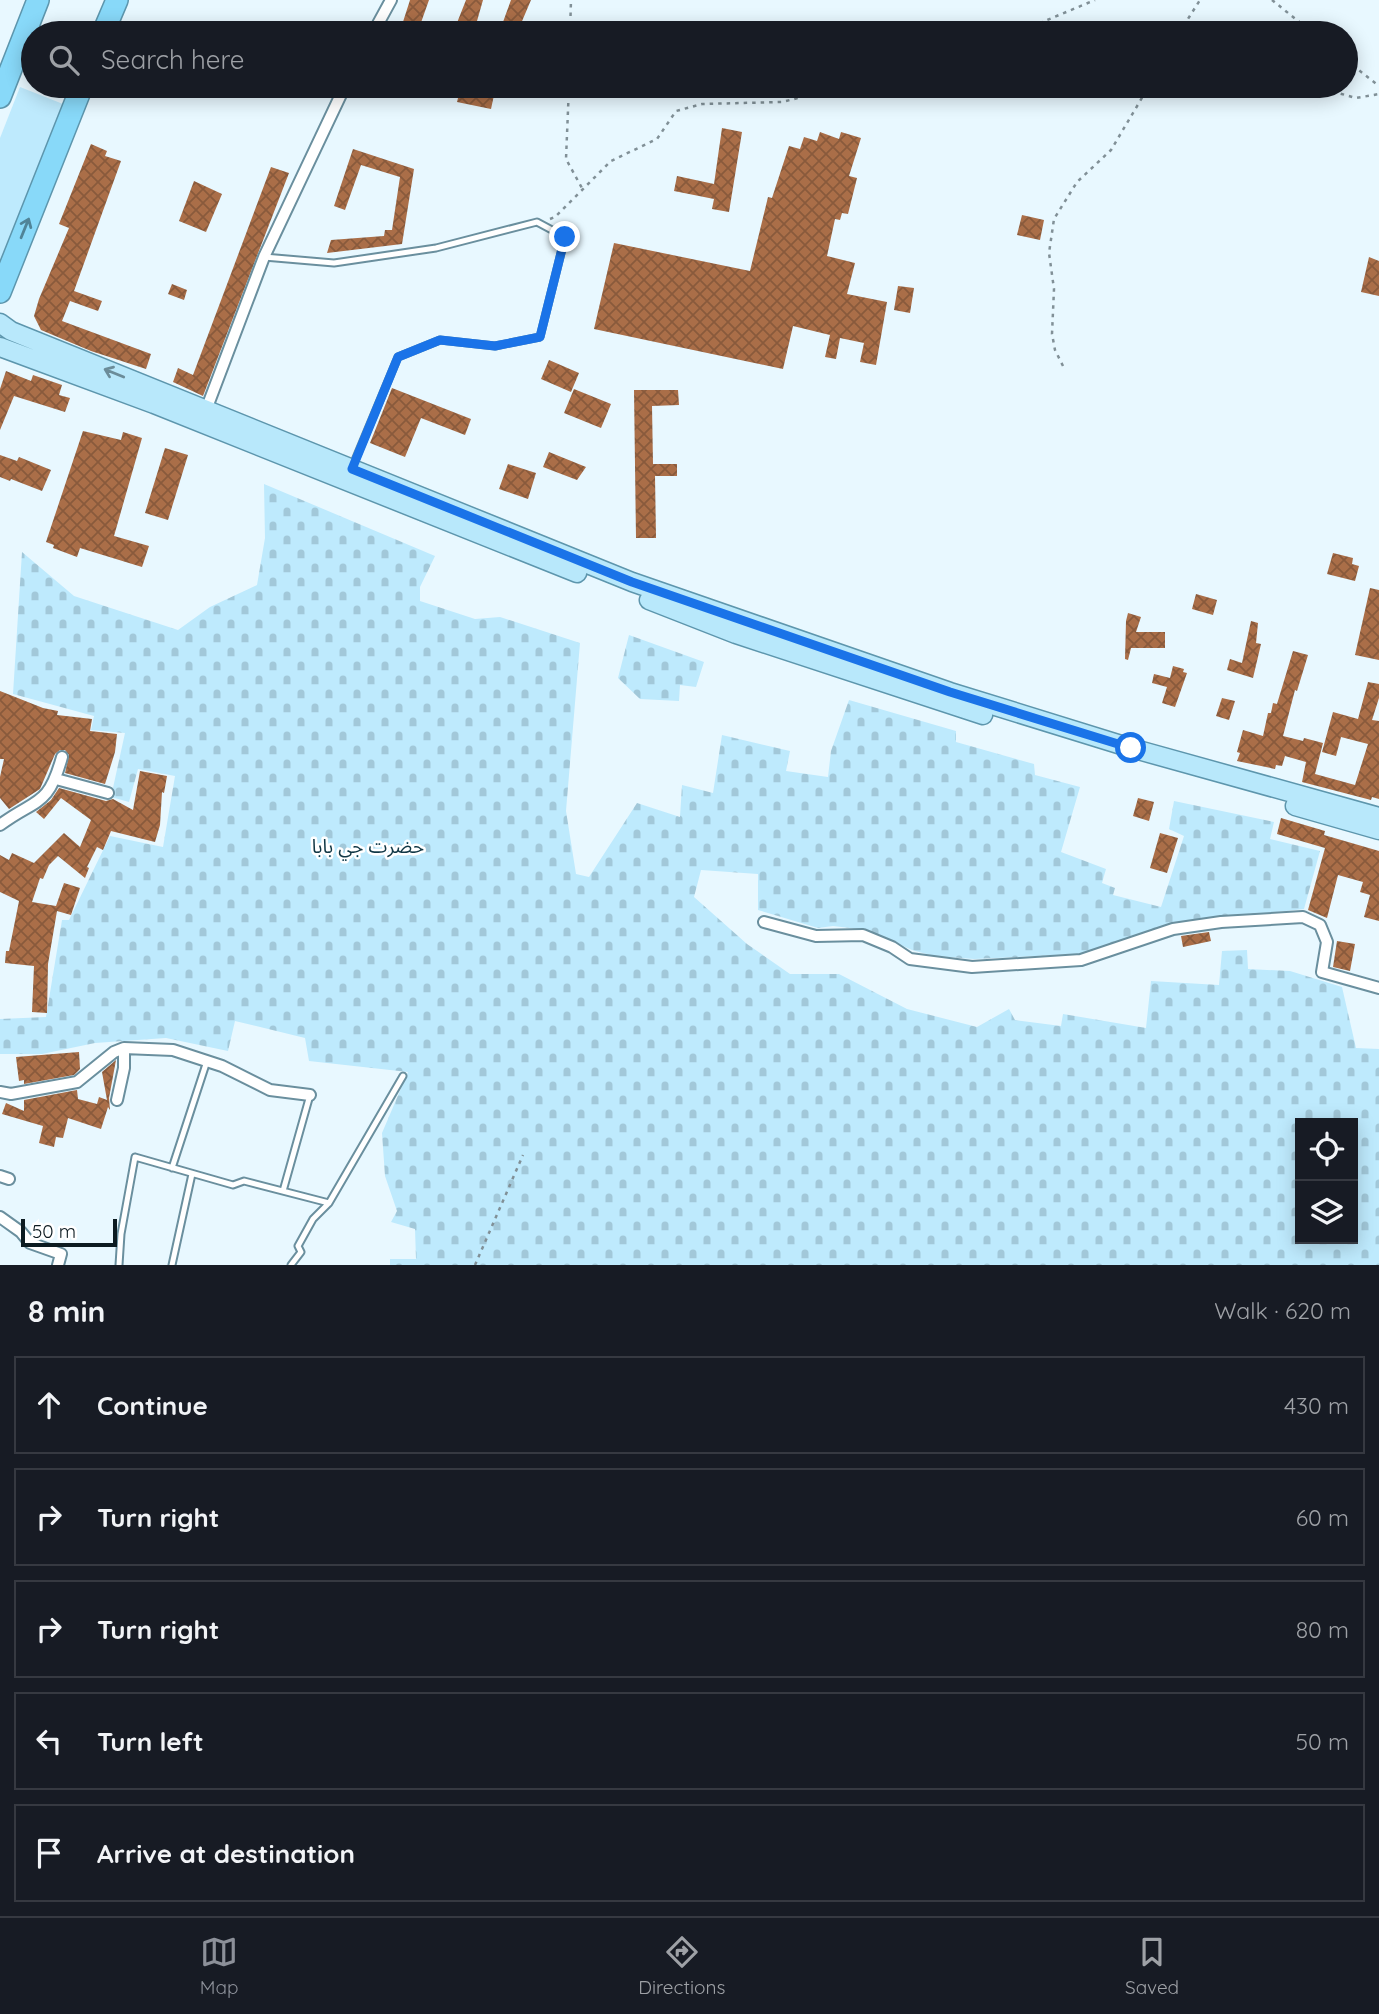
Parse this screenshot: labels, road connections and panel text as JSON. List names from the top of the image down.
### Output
{
  "parks": ["حضرت جي بابا"],
  "scale_bar": "50 m",
  "page": {
    "search": "Search here",
    "scale": "50 m",
    "heading": ["8 min", "Walk · 620 m"],
    "list": [
      ["Continue", "430 m"],
      ["Turn right", "60 m"],
      ["Turn right", "80 m"],
      ["Turn left", "50 m"],
      "Arrive at destination"
    ],
    "nav": ["Map", "Directions", "Saved"]
  }
}
